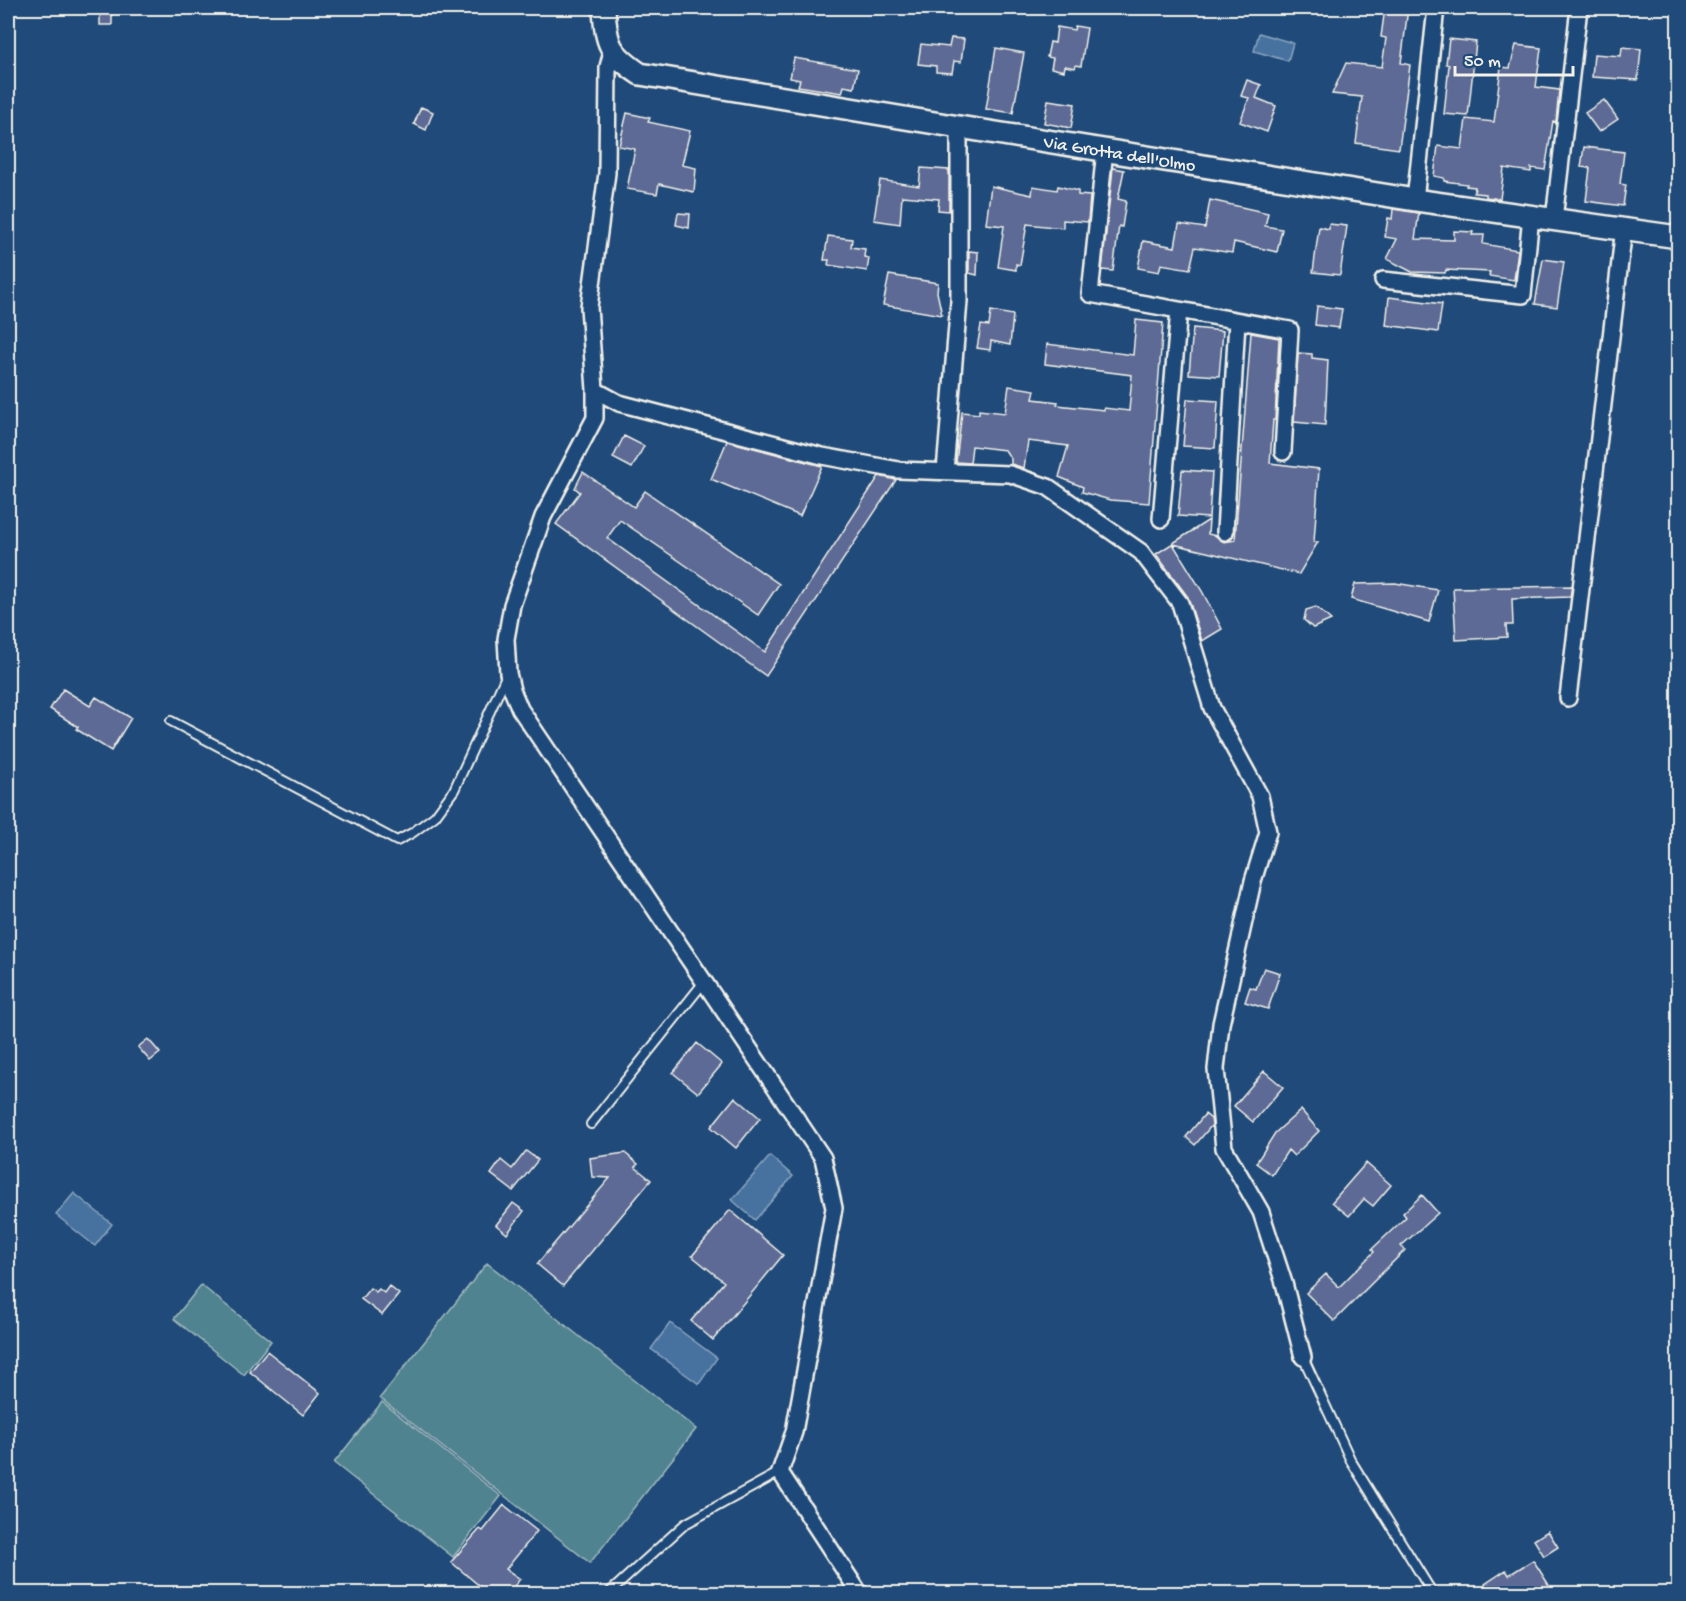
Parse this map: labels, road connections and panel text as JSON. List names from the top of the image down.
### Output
{
  "streets": {
    "street": ["Via Grotta dell'Olmo"]
  },
  "scale_bar": "50 m"
}
